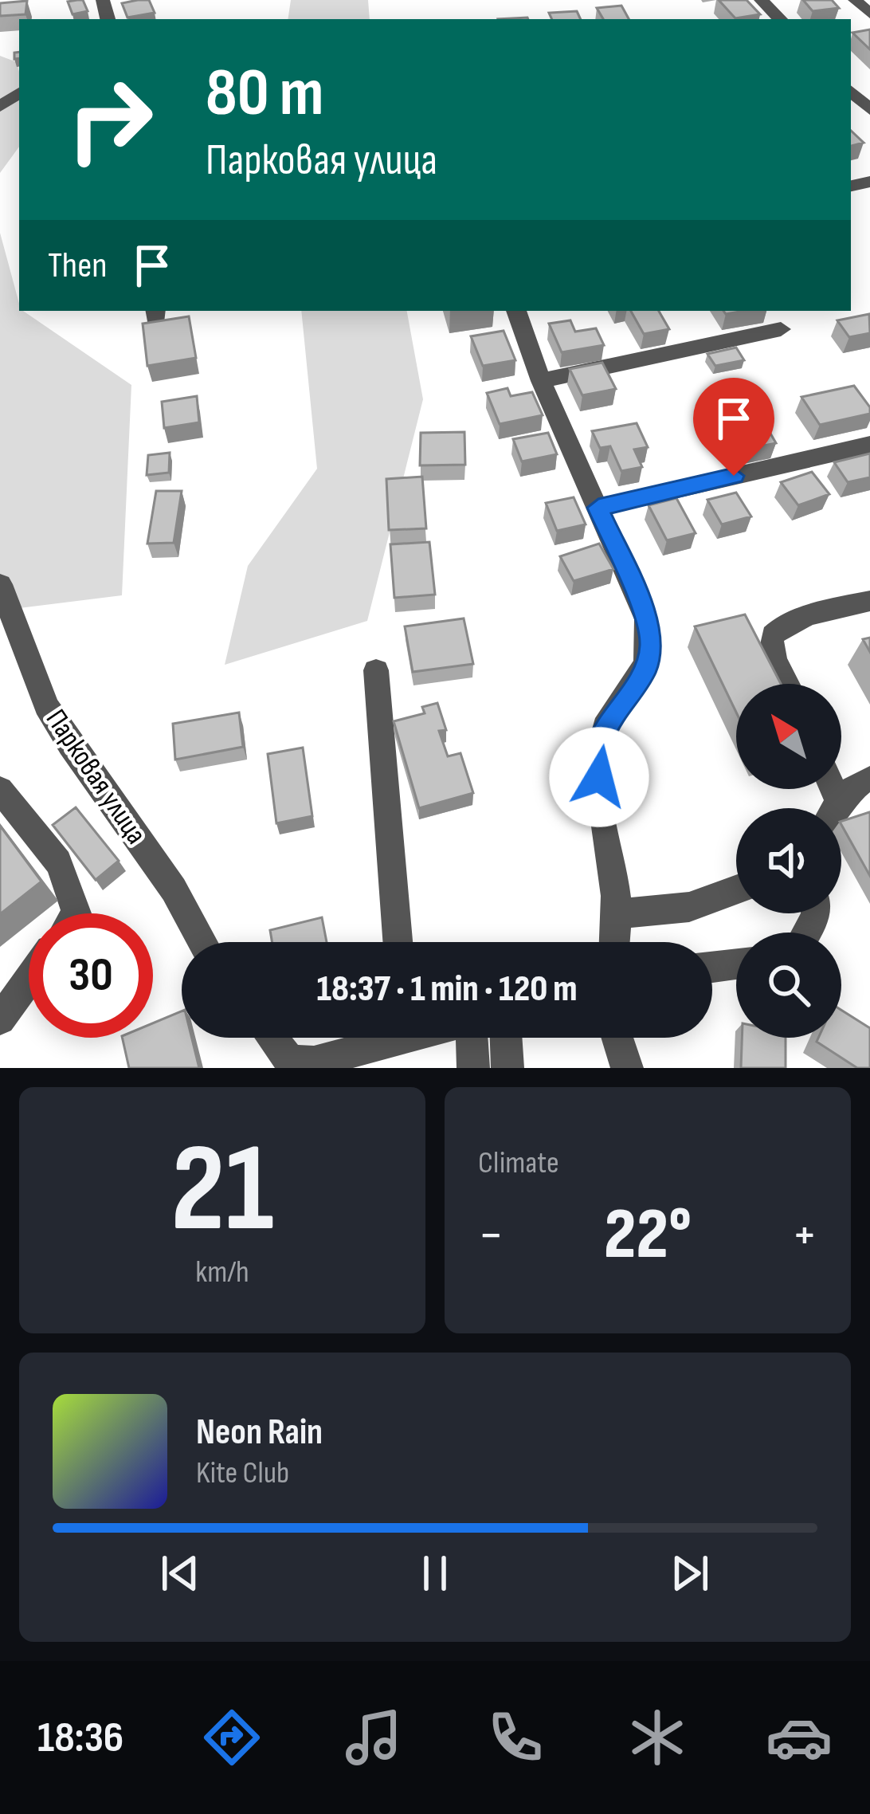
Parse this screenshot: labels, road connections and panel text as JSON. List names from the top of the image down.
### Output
{
  "streets": {
    "street": ["Парковая улица"]
  },
  "north": "top left",
  "page": {
    "turn": ["80 m", "Парковая улица"],
    "then": "Then",
    "limit": "30",
    "trip": "18:37 · 1 min · 120 m",
    "tile": [
      ["21", "km/h"],
      "Climate"
    ],
    "heat": ["−", "22°", "+"],
    "song": ["Neon Rain", "Kite Club"],
    "tabs": "18:36"
  }
}
